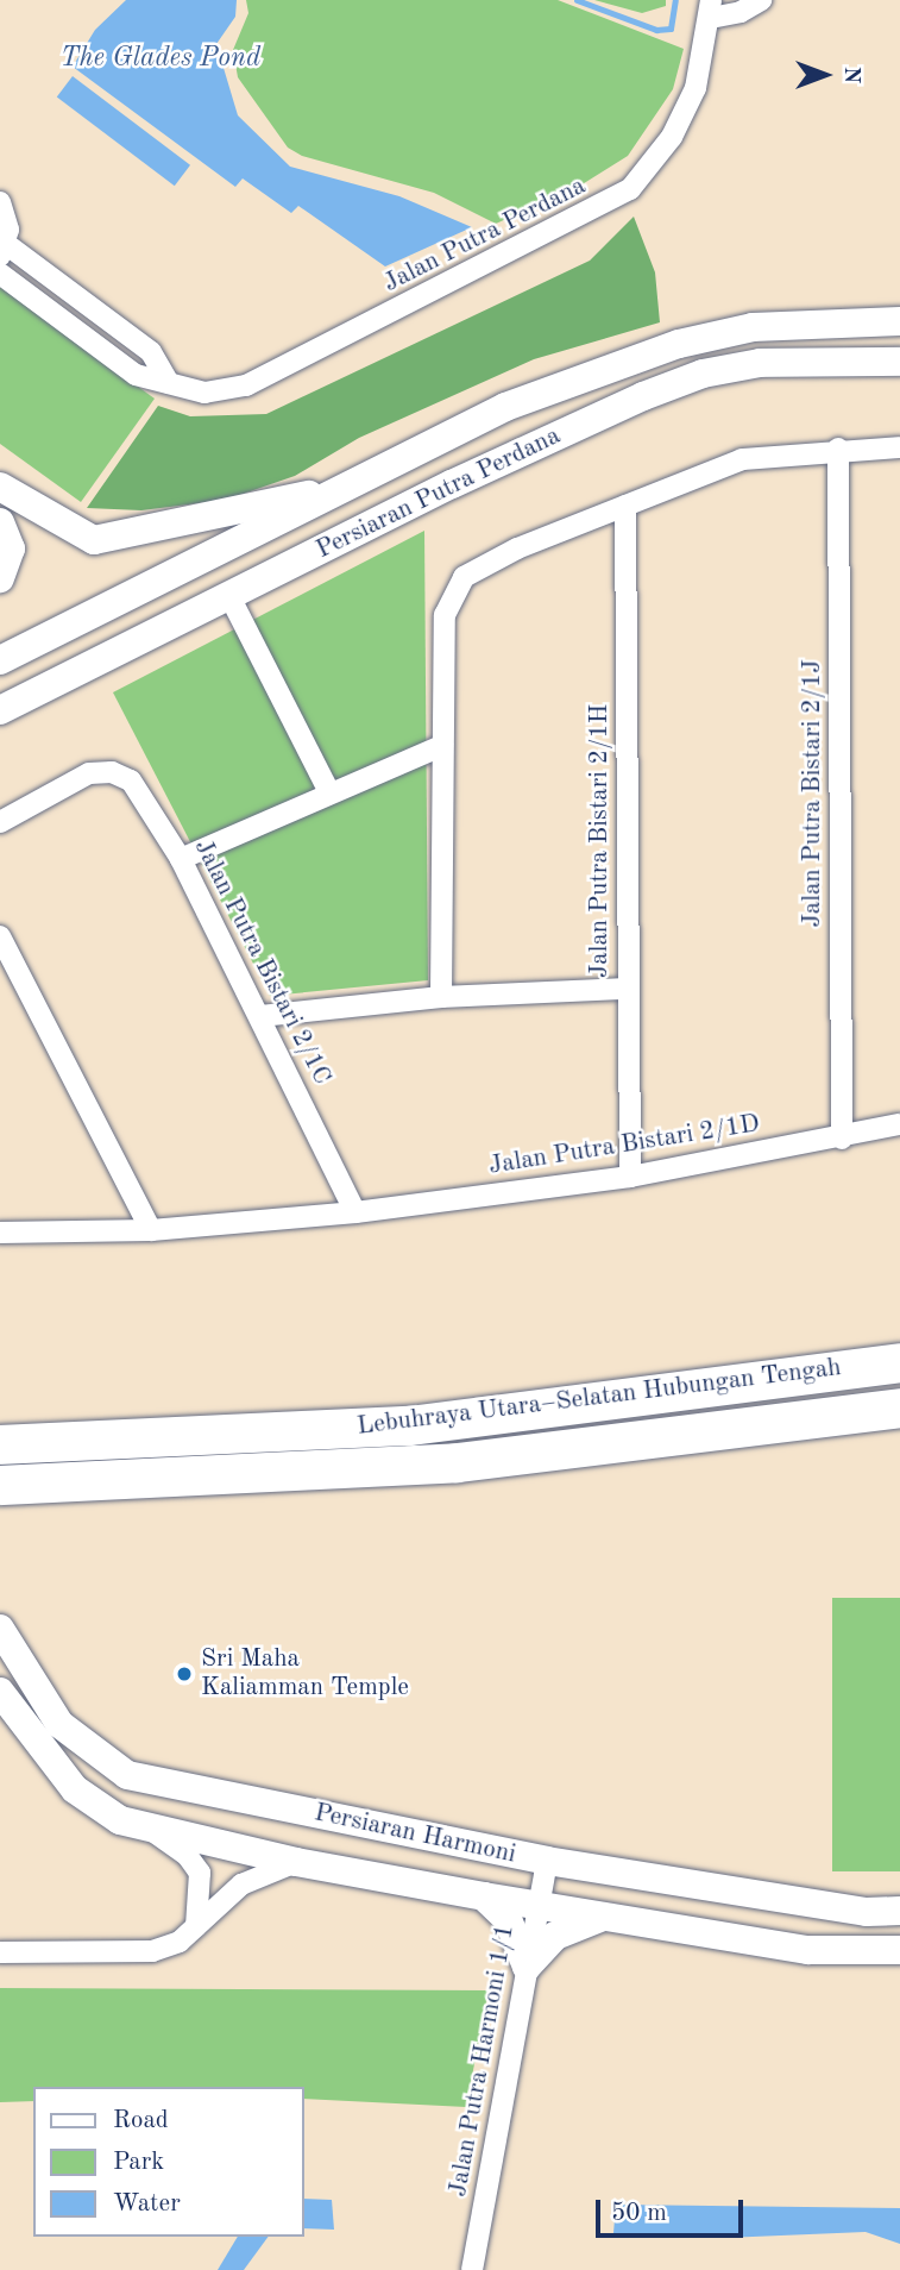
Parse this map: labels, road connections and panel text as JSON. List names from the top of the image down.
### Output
{
  "streets": {
    "highway": ["Lebuhraya Utara–Selatan Hubungan Tengah"],
    "main road": ["Persiaran Putra Perdana", "Persiaran Harmoni"],
    "street": [
      "Jalan Putra Perdana",
      "Jalan Putra Bistari 2/1J",
      "Jalan Putra Bistari 2/1H",
      "Jalan Putra Bistari 2/1C",
      "Jalan Putra Bistari 2/1D",
      "Jalan Putra Harmoni 1/1"
    ]
  },
  "crossings": [
    ["Jalan Putra Bistari 2/1J", "Jalan Putra Bistari 2/1D"],
    ["Jalan Putra Bistari 2/1H", "Jalan Putra Bistari 2/1D"],
    ["Jalan Putra Bistari 2/1C", "Jalan Putra Bistari 2/1D"],
    ["Persiaran Harmoni", "Jalan Putra Harmoni 1/1"]
  ],
  "water": ["The Glades Pond"],
  "places": ["Sri Maha Kaliamman Temple"],
  "legend": ["Road", "Park", "Water"],
  "scale_bar": "50 m",
  "north": "right"
}
